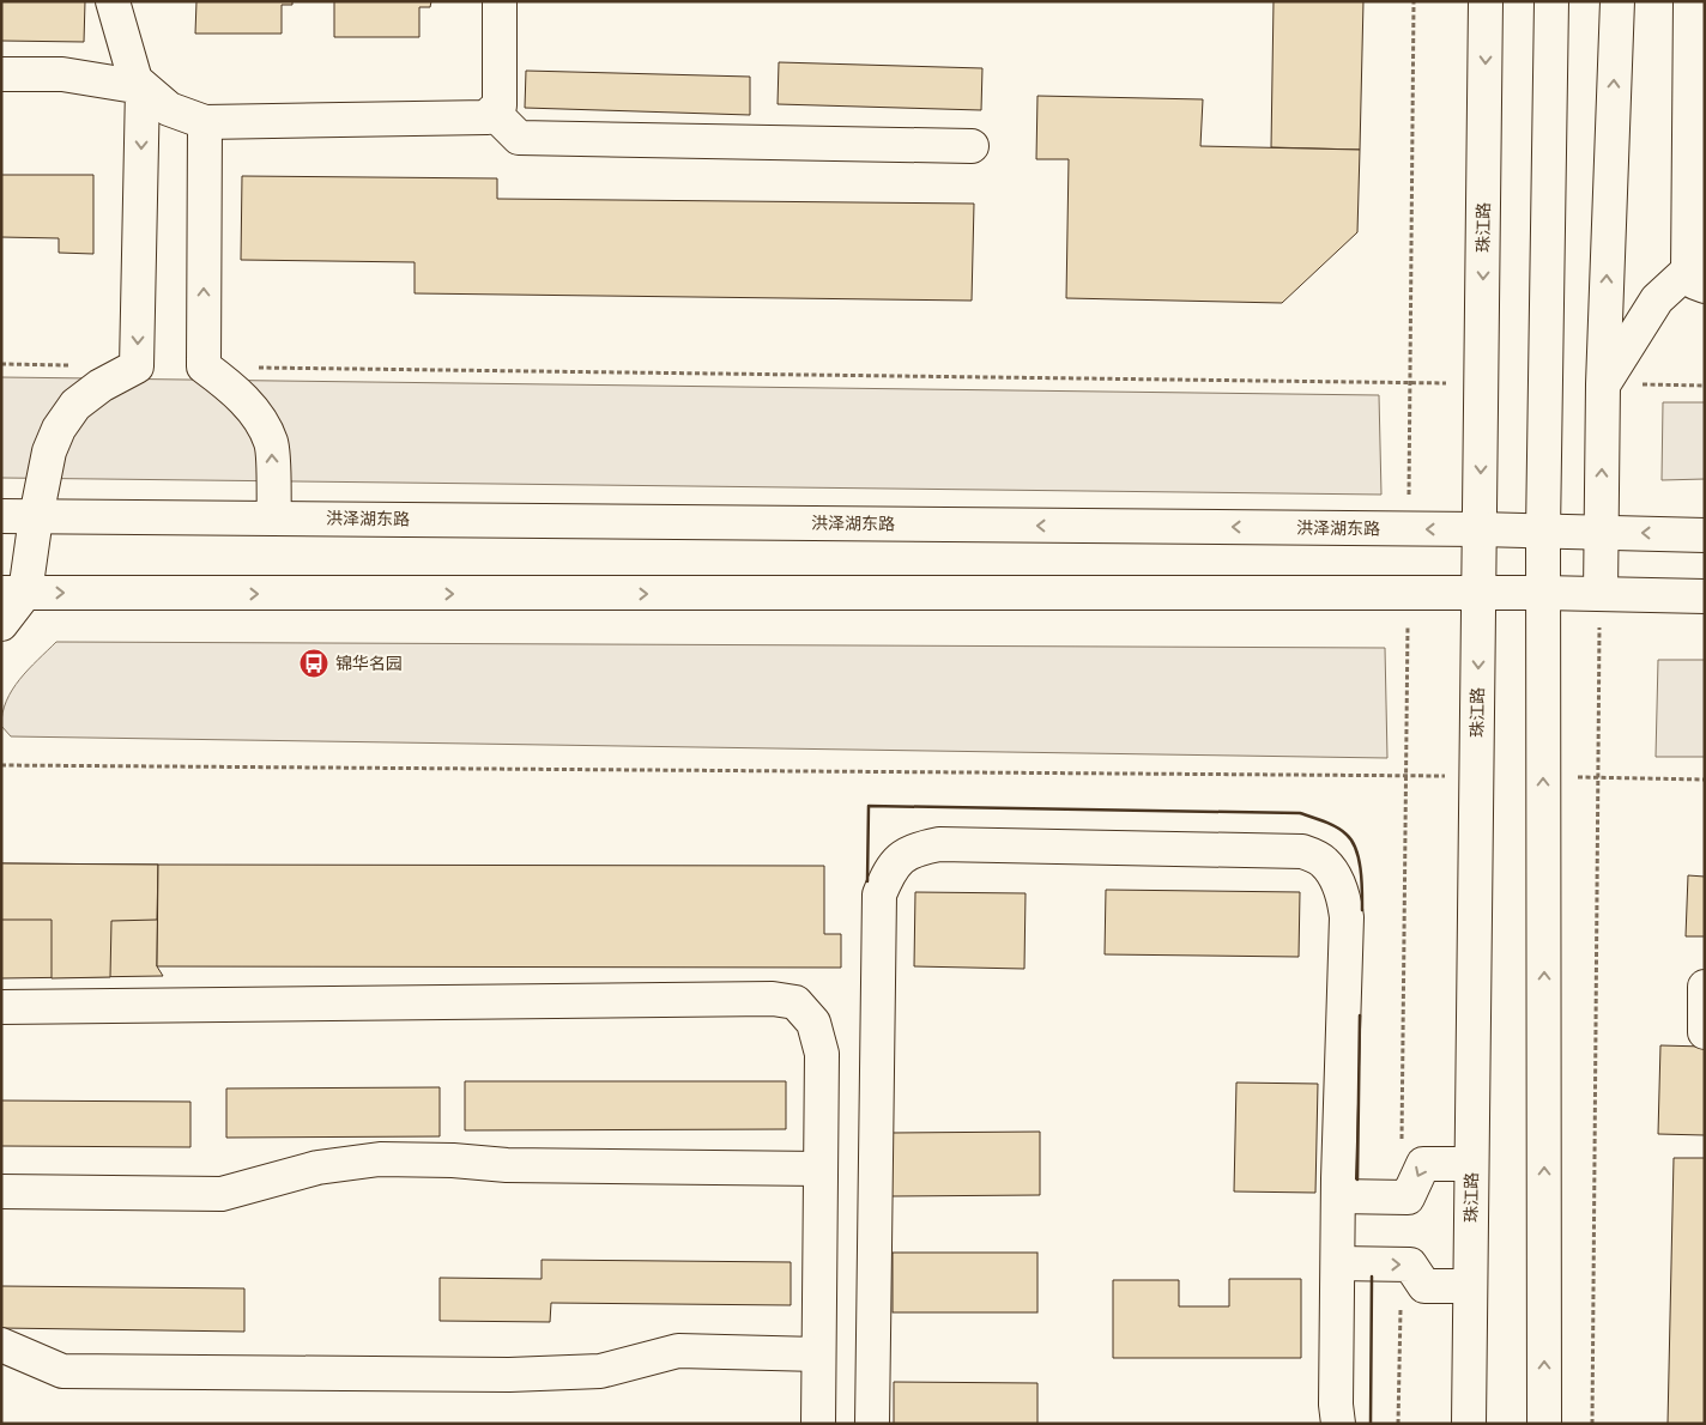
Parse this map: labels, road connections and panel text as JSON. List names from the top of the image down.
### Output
{
  "streets": {
    "main road": ["珠江路", "洪泽湖东路"]
  },
  "crossings": [
    ["珠江路", "洪泽湖东路"]
  ],
  "places": {
    "bus stop": ["锦华名园"]
  }
}
